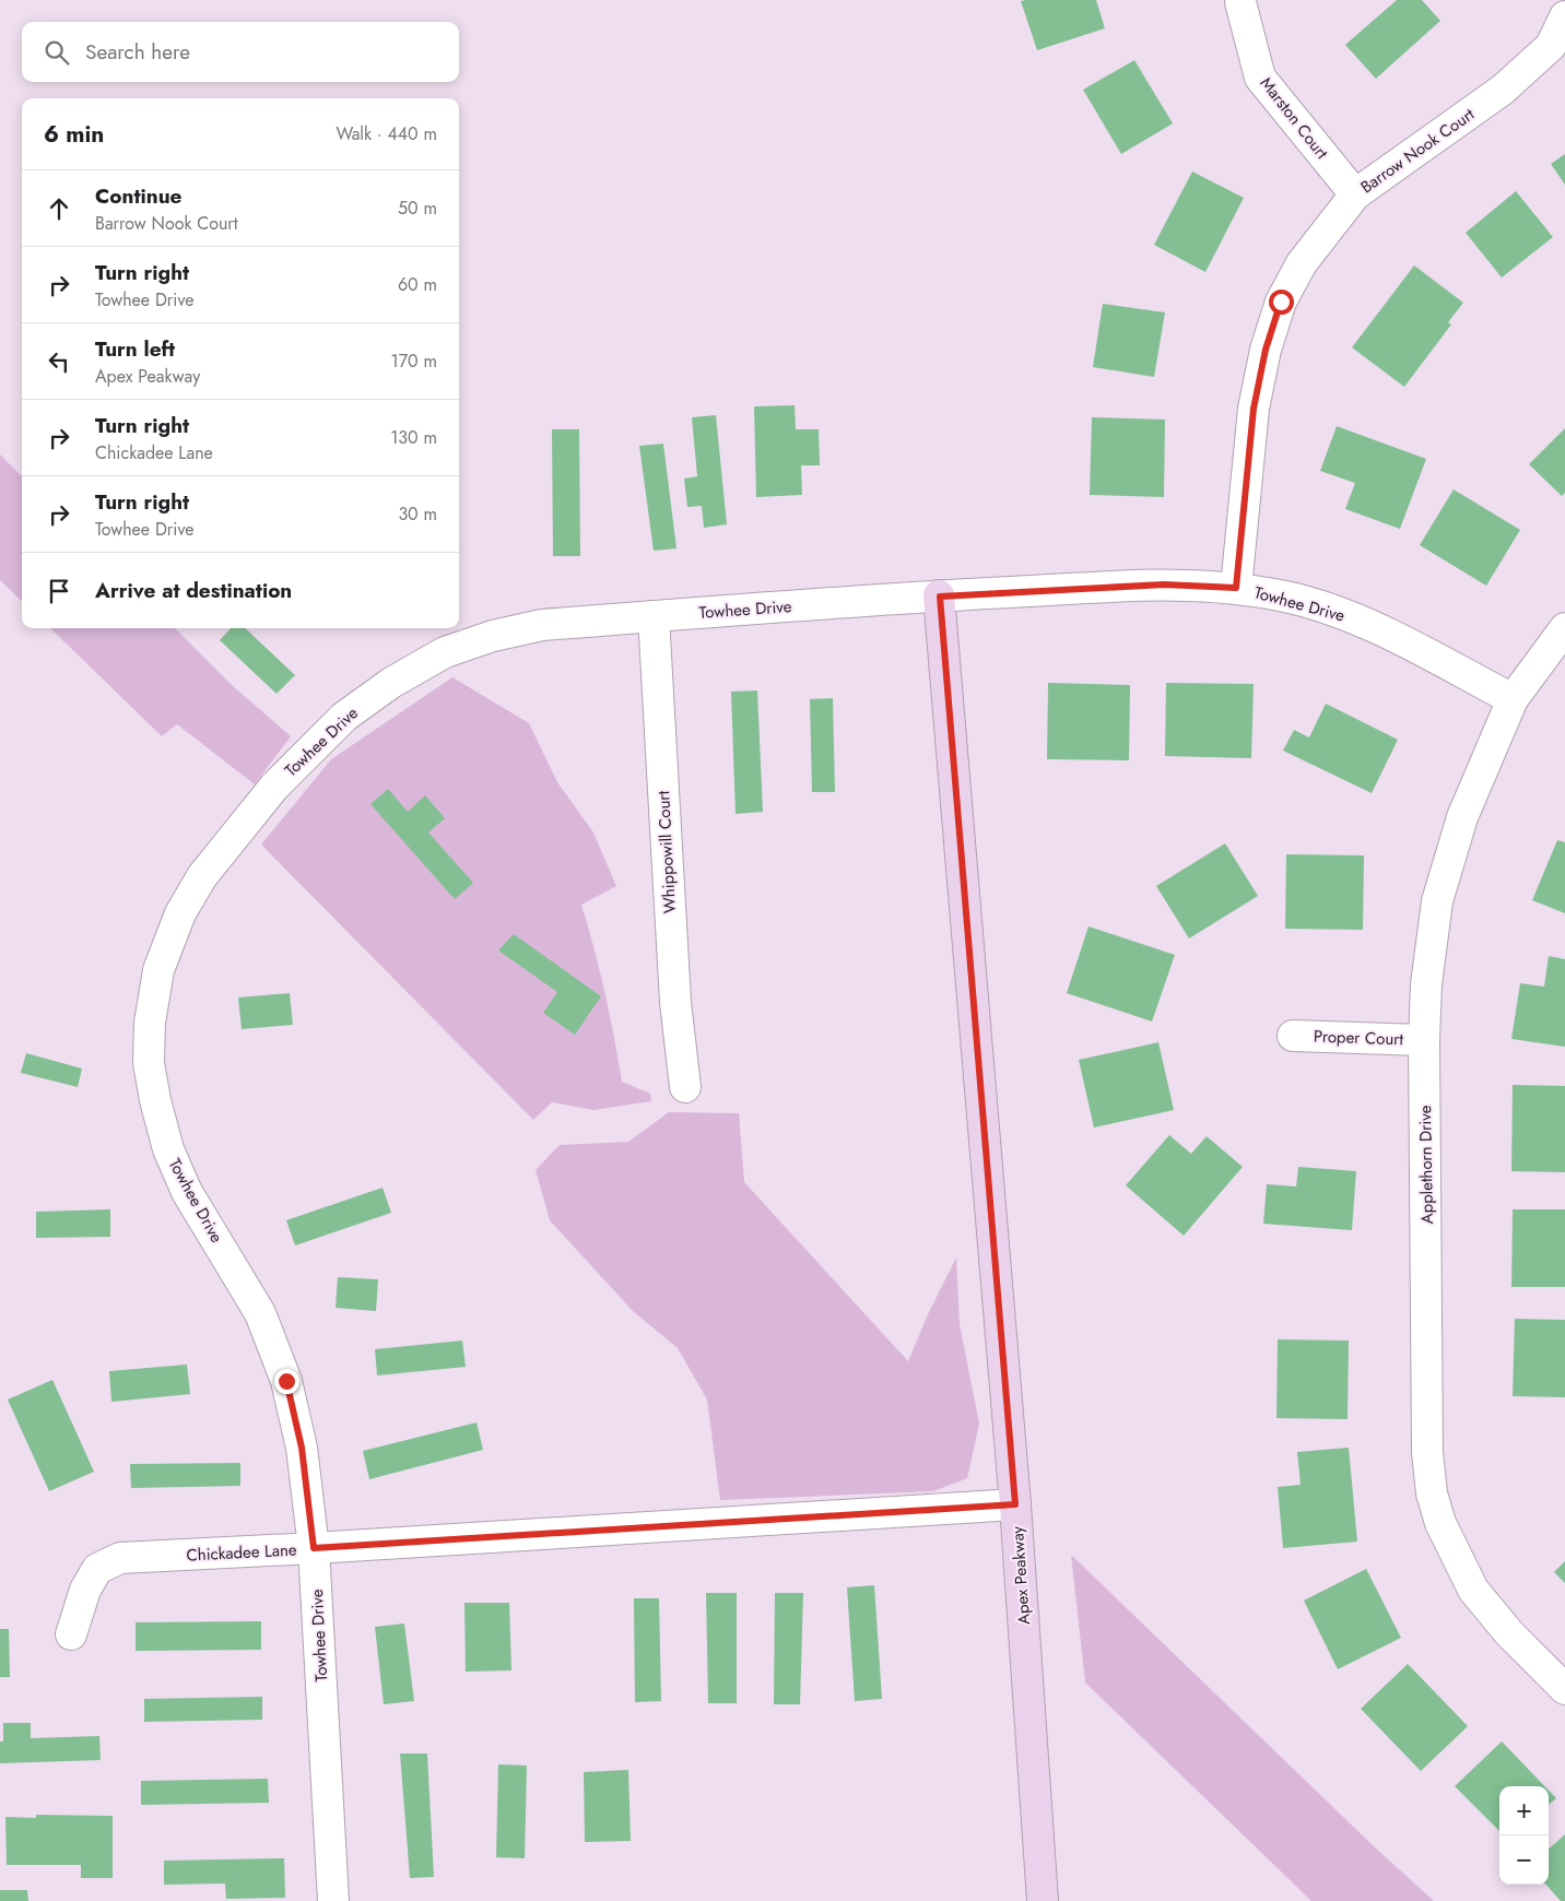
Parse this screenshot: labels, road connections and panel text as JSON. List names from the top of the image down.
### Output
{
  "streets": {
    "main road": ["Apex Peakway"],
    "street": [
      "Marston Court",
      "Barrow Nook Court",
      "Towhee Drive",
      "Whippowill Court",
      "Proper Court",
      "Applethorn Drive",
      "Chickadee Lane"
    ]
  },
  "crossings": [
    ["Marston Court", "Barrow Nook Court"],
    ["Barrow Nook Court", "Towhee Drive"],
    ["Towhee Drive", "Whippowill Court"],
    ["Towhee Drive", "Applethorn Drive"],
    ["Towhee Drive", "Chickadee Lane"],
    ["Towhee Drive", "Apex Peakway"],
    ["Proper Court", "Applethorn Drive"],
    ["Chickadee Lane", "Apex Peakway"]
  ],
  "page": {
    "search": "Search here",
    "heading": ["6 min", "Walk · 440 m"],
    "list": [
      ["Continue", "Barrow Nook Court", "50 m"],
      ["Turn right", "Towhee Drive", "60 m"],
      ["Turn left", "Apex Peakway", "170 m"],
      ["Turn right", "Chickadee Lane", "130 m"],
      ["Turn right", "Towhee Drive", "30 m"],
      "Arrive at destination"
    ],
    "map_buttons": ["+", "−"]
  }
}
